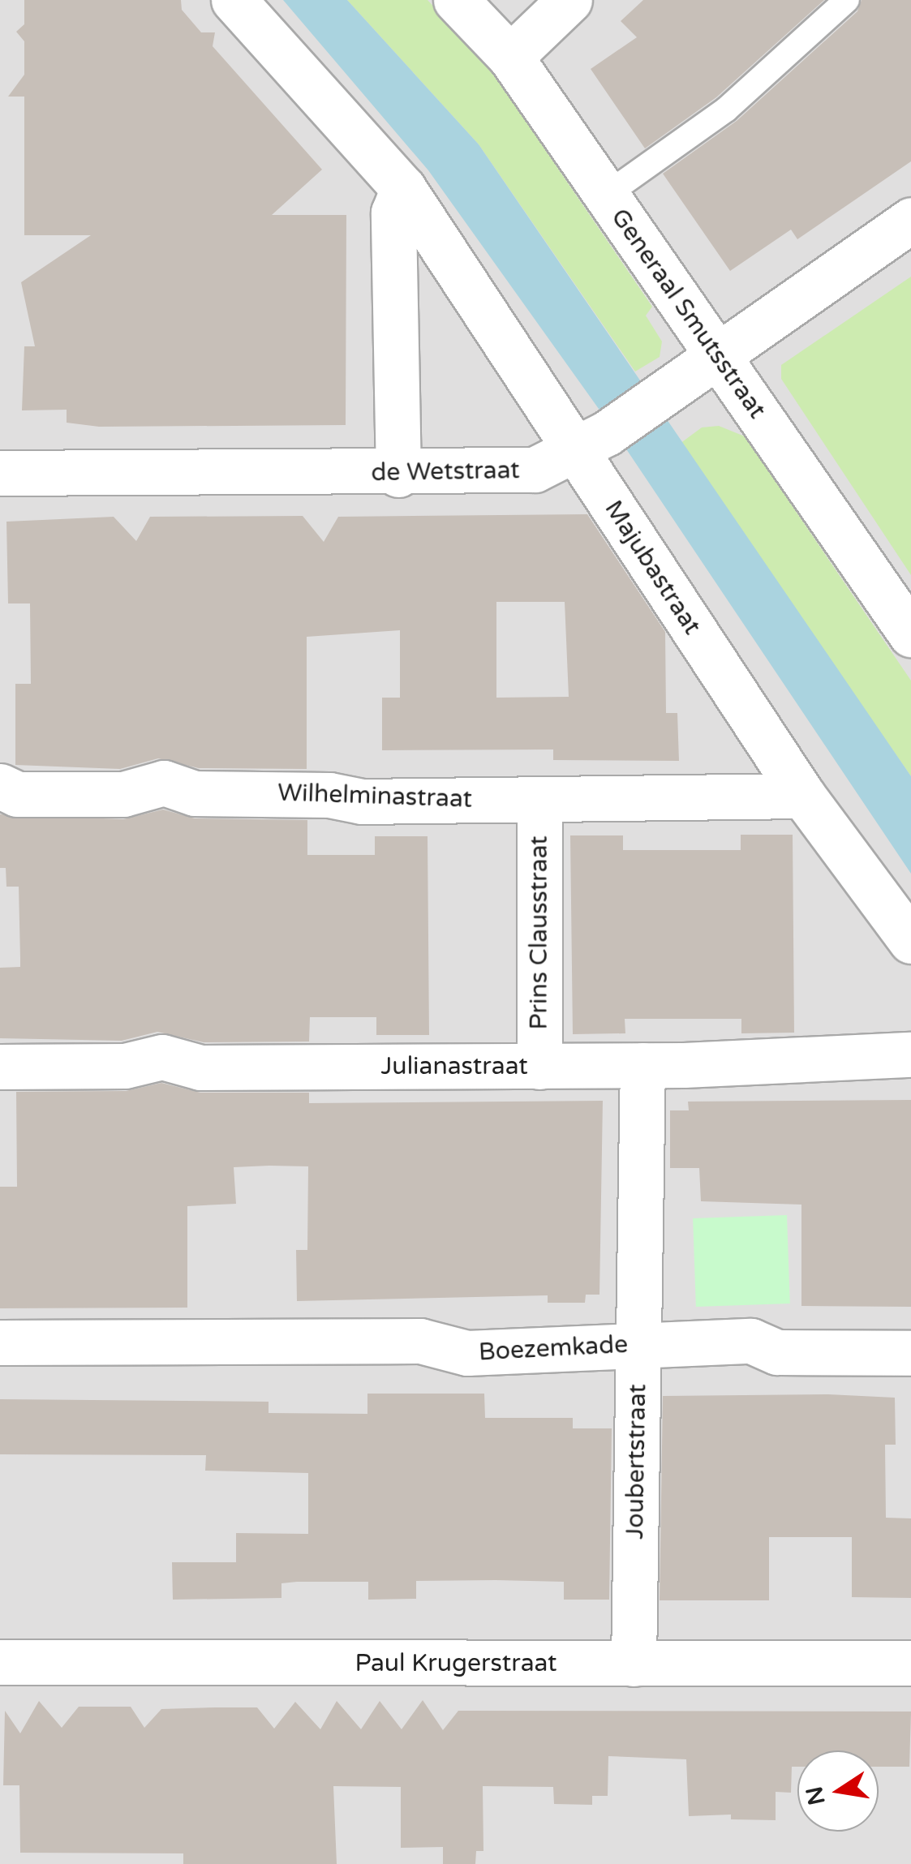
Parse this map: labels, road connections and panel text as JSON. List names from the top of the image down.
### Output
{
  "streets": {
    "street": [
      "Generaal Smutsstraat",
      "de Wetstraat",
      "Majubastraat",
      "Wilhelminastraat",
      "Prins Clausstraat",
      "Julianastraat",
      "Boezemkade",
      "Joubertstraat",
      "Paul Krugerstraat"
    ]
  },
  "crossings": [
    ["Generaal Smutsstraat", "de Wetstraat"],
    ["de Wetstraat", "Majubastraat"],
    ["Majubastraat", "Wilhelminastraat"],
    ["Wilhelminastraat", "Prins Clausstraat"],
    ["Prins Clausstraat", "Julianastraat"],
    ["Julianastraat", "Joubertstraat"],
    ["Boezemkade", "Joubertstraat"],
    ["Joubertstraat", "Paul Krugerstraat"]
  ],
  "north": "left"
}
